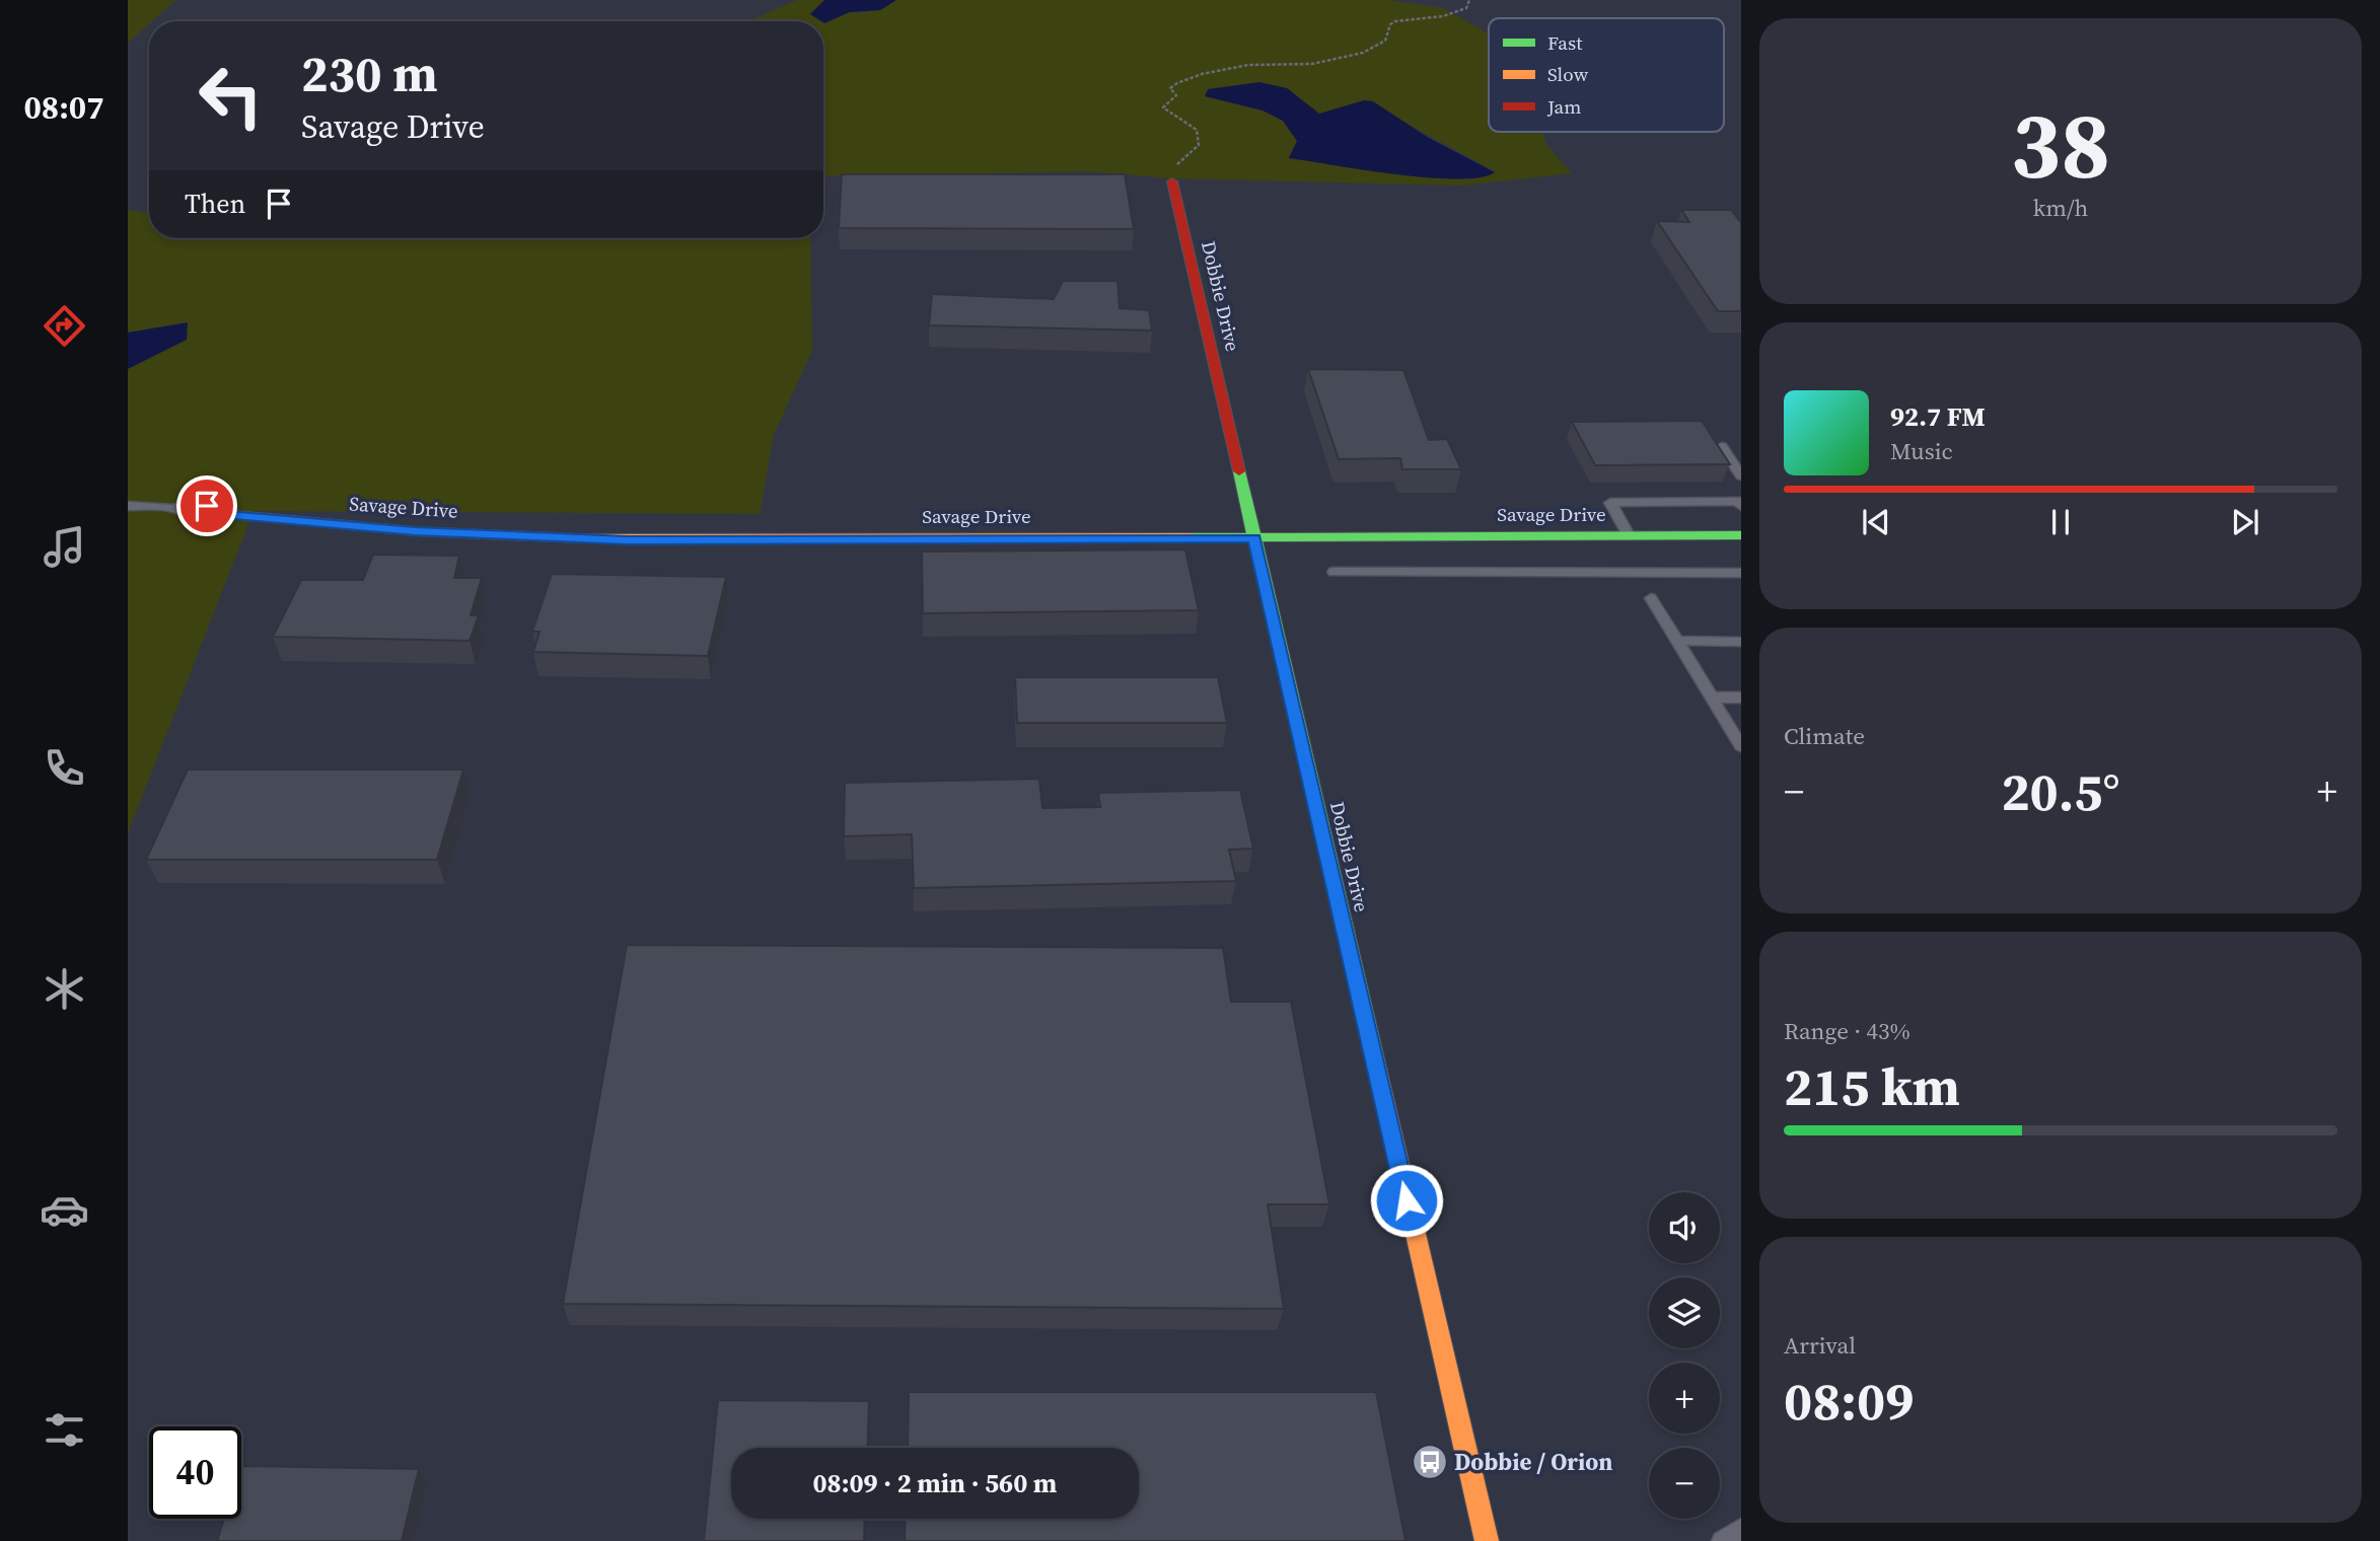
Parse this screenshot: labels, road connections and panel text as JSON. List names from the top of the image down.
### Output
{
  "streets": {
    "street": ["Dobbie Drive", "Savage Drive"]
  },
  "crossings": [
    ["Dobbie Drive", "Savage Drive"]
  ],
  "places": {
    "bus stop": ["Dobbie / Orion"]
  },
  "legend": ["Fast", "Slow", "Jam"],
  "page": {
    "tabs": "08:07",
    "tile": [
      ["38", "km/h"],
      "Climate",
      ["Range · 43%", "215 km"],
      ["Arrival", "08:09"]
    ],
    "turn": ["230 m", "Savage Drive"],
    "then": "Then",
    "song": ["92.7 FM", "Music"],
    "heat": ["−", "20.5°", "+"],
    "map_buttons": ["+", "−"],
    "limit": "40",
    "trip": "08:09 · 2 min · 560 m"
  }
}
